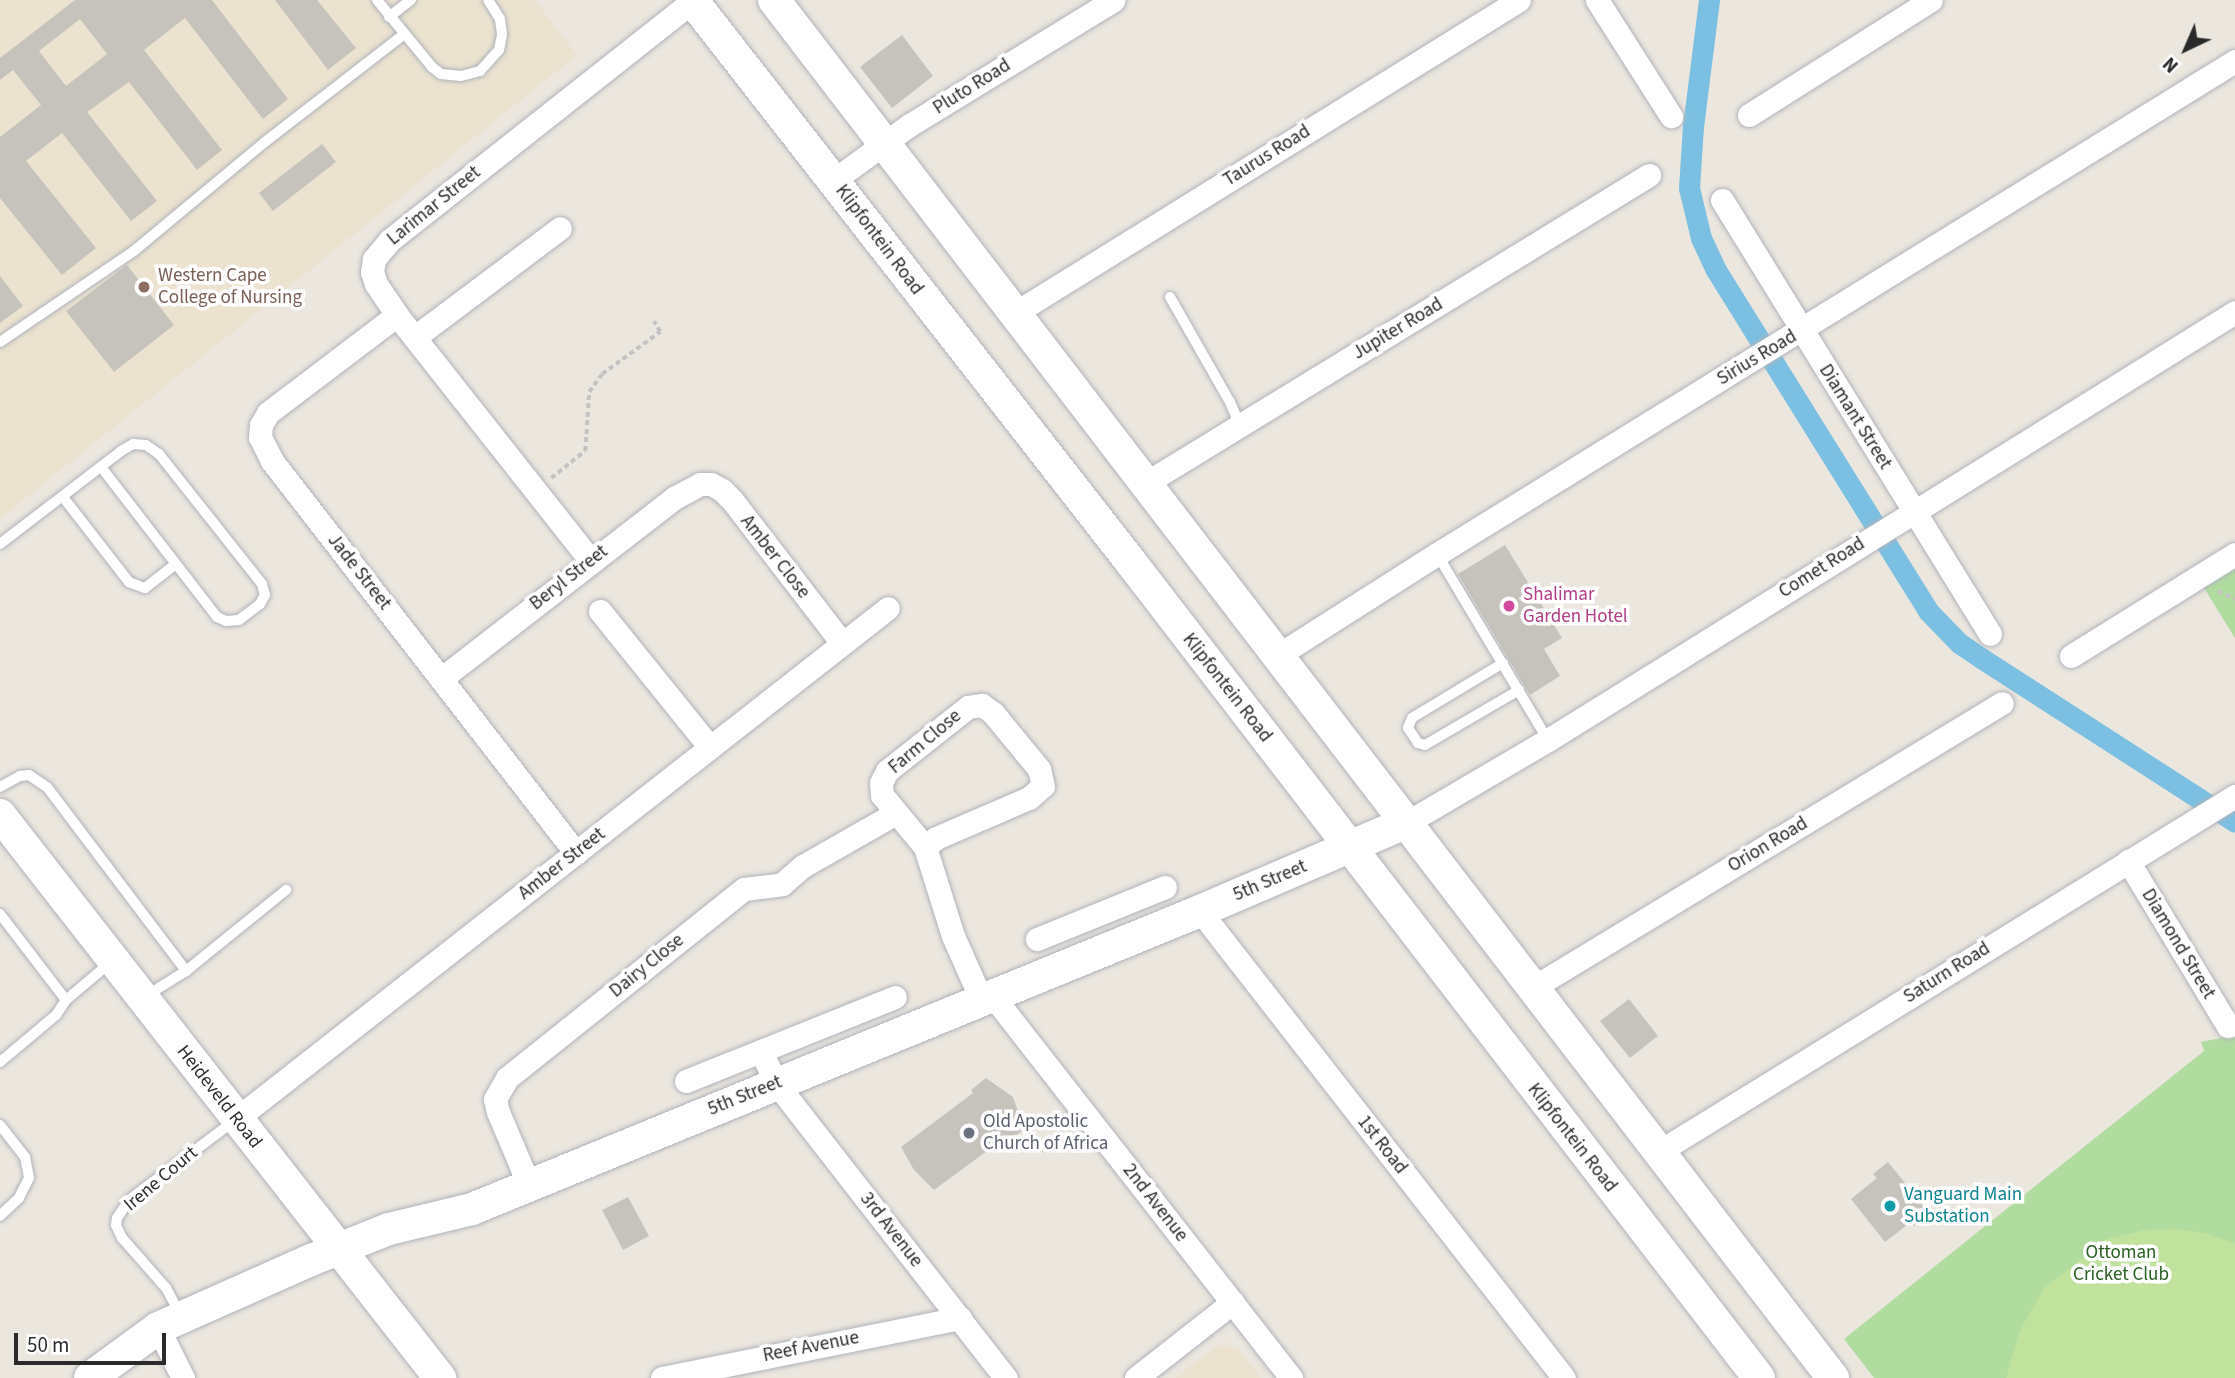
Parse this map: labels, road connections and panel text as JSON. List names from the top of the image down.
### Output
{
  "streets": {
    "main road": ["Klipfontein Road", "5th Street", "Heideveld Road"],
    "street": [
      "Pluto Road",
      "Taurus Road",
      "Larimar Street",
      "Jupiter Road",
      "Sirius Road",
      "Diamant Street",
      "Amber Close",
      "Comet Road",
      "Jade Street",
      "Beryl Street",
      "Farm Close",
      "Orion Road",
      "Amber Street",
      "Diamond Street",
      "Dairy Close",
      "Saturn Road",
      "1st Road",
      "2nd Avenue",
      "3rd Avenue",
      "Reef Avenue"
    ],
    "lane": ["Irene Court"]
  },
  "crossings": [
    ["Pluto Road", "Klipfontein Road"],
    ["Larimar Street", "Klipfontein Road"],
    ["Larimar Street", "Jade Street"],
    ["Larimar Street", "Beryl Street"],
    ["Klipfontein Road", "5th Street"],
    ["Sirius Road", "Diamant Street"],
    ["Diamant Street", "Comet Road"],
    ["Amber Close", "Beryl Street"],
    ["Amber Close", "Amber Street"],
    ["Comet Road", "5th Street"],
    ["Jade Street", "Beryl Street"],
    ["Jade Street", "Amber Street"],
    ["Farm Close", "5th Street"],
    ["Farm Close", "Dairy Close"],
    ["Farm Close", "2nd Avenue"],
    ["Amber Street", "Heideveld Road"],
    ["Amber Street", "Irene Court"],
    ["5th Street", "Dairy Close"],
    ["5th Street", "Heideveld Road"],
    ["5th Street", "1st Road"],
    ["5th Street", "Irene Court"],
    ["5th Street", "2nd Avenue"],
    ["5th Street", "3rd Avenue"],
    ["Diamond Street", "Saturn Road"],
    ["Heideveld Road", "Irene Court"],
    ["3rd Avenue", "Reef Avenue"]
  ],
  "parks": ["Ottoman Cricket Club"],
  "places": [
    "Western Cape College of Nursing",
    "Shalimar Garden Hotel",
    "Old Apostolic Church of Africa",
    "Vanguard Main Substation"
  ],
  "scale_bar": "50 m",
  "north": "bottom left"
}
